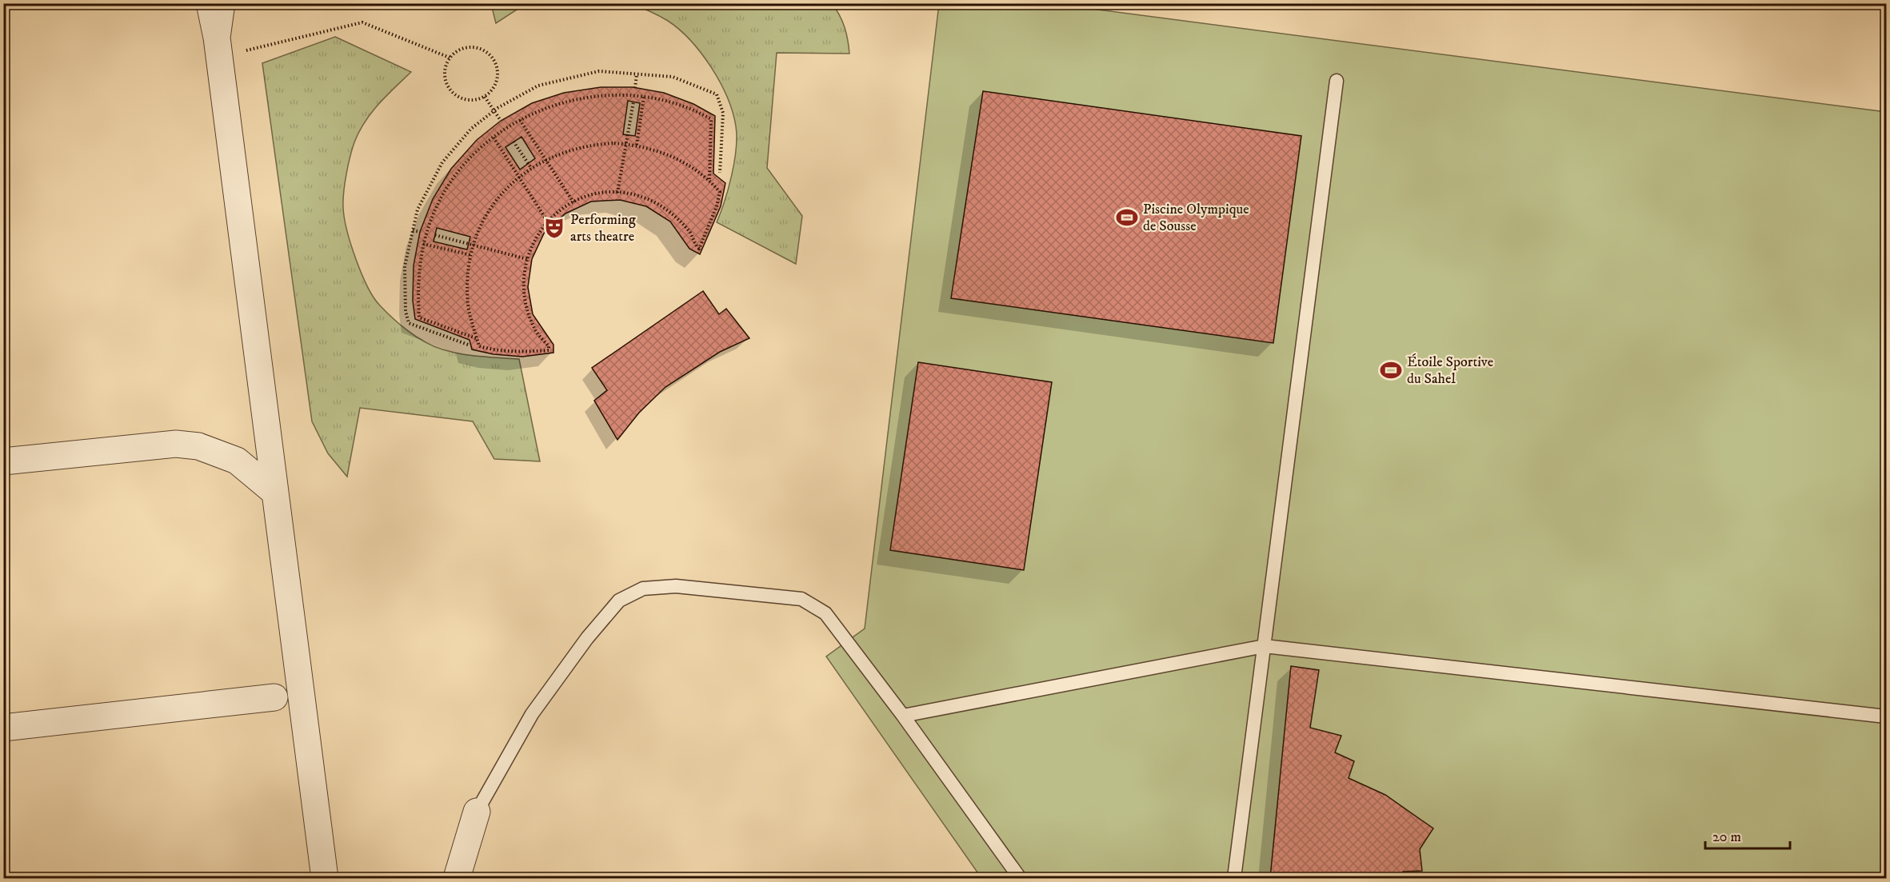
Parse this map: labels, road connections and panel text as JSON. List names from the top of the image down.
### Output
{
  "places": {
    "sports": ["Piscine Olympique de Sousse", "Étoile Sportive du Sahel"],
    "theatre": ["Performing arts theatre"]
  },
  "scale_bar": "20 m"
}
